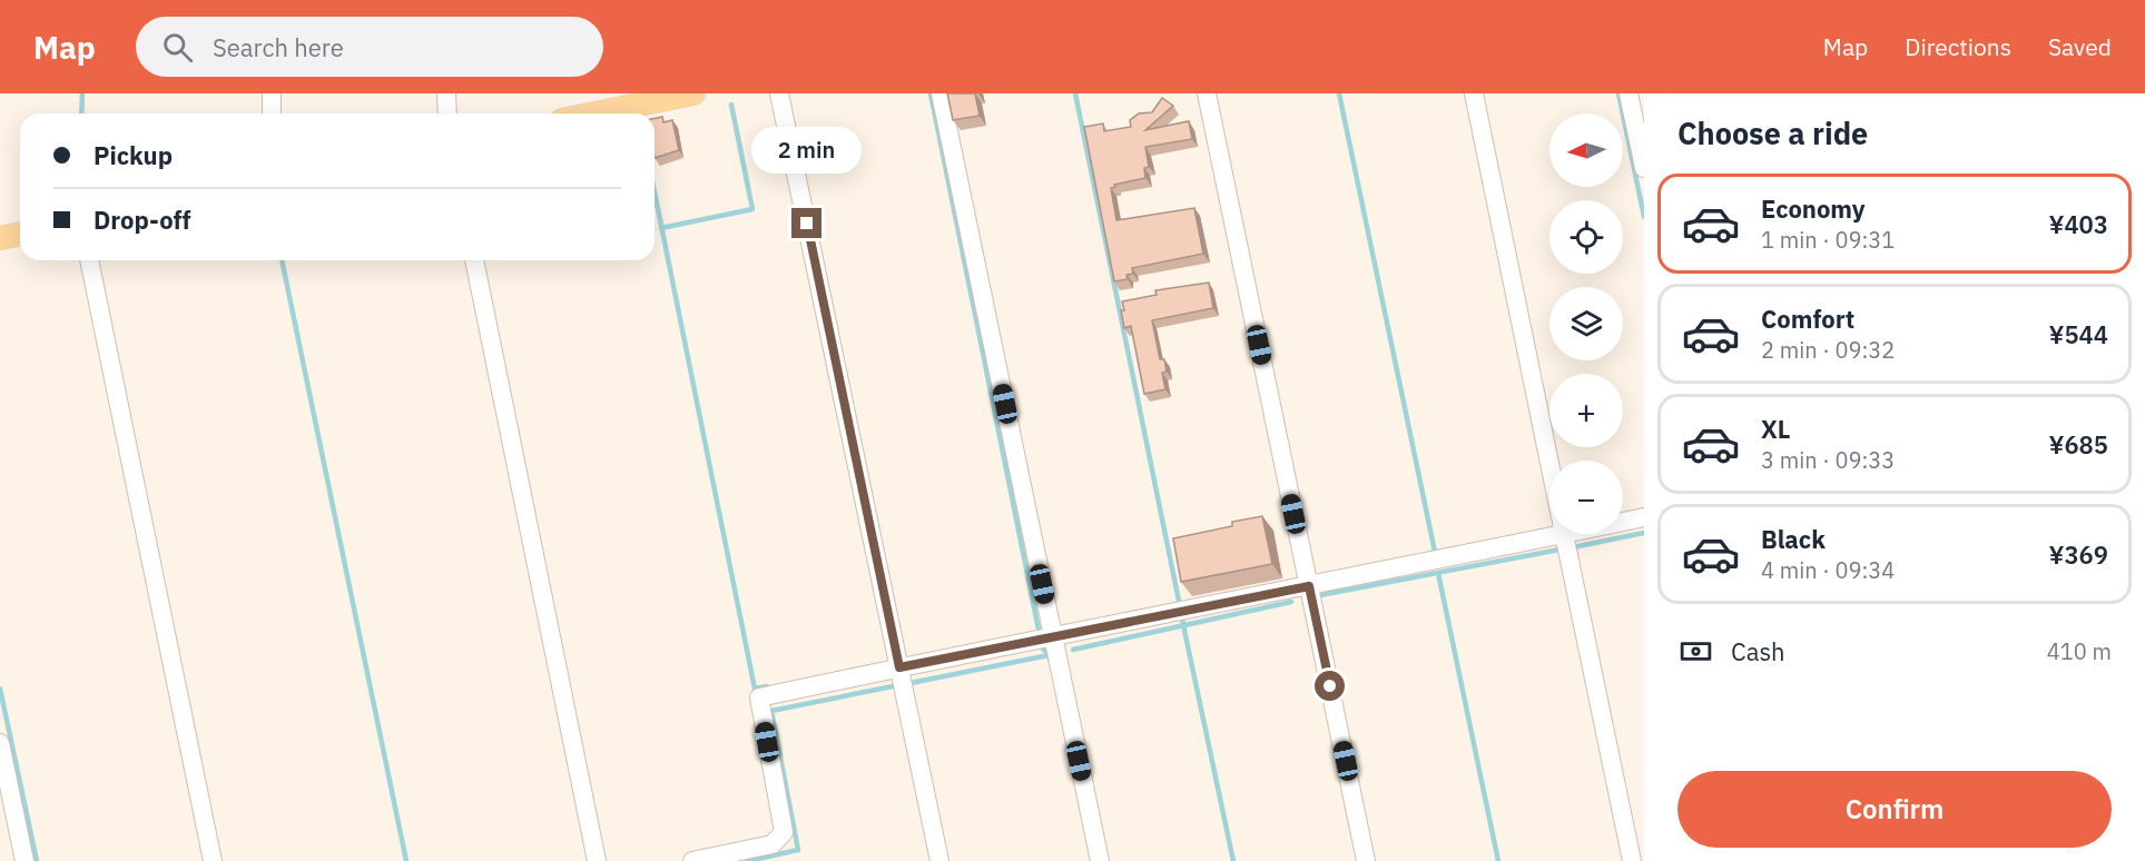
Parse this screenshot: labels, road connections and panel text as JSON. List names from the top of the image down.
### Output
{
  "north": "left",
  "page": {
    "header": "Map",
    "search": "Search here",
    "nav": ["Map", "Directions", "Saved"],
    "heading": "Choose a ride",
    "map_buttons": ["+", "−"],
    "banner": ["Pickup", "Drop-off"],
    "bubble": "2 min",
    "list": [
      {
        "name": "Economy",
        "note": "1 min · 09:31",
        "value": "¥403"
      },
      {
        "name": "Comfort",
        "note": "2 min · 09:32",
        "value": "¥544"
      },
      {
        "name": "XL",
        "note": "3 min · 09:33",
        "value": "¥685"
      },
      {
        "name": "Black",
        "note": "4 min · 09:34",
        "value": "¥369"
      }
    ],
    "pay": ["Cash", "410 m"],
    "buttons": "Confirm"
  }
}
